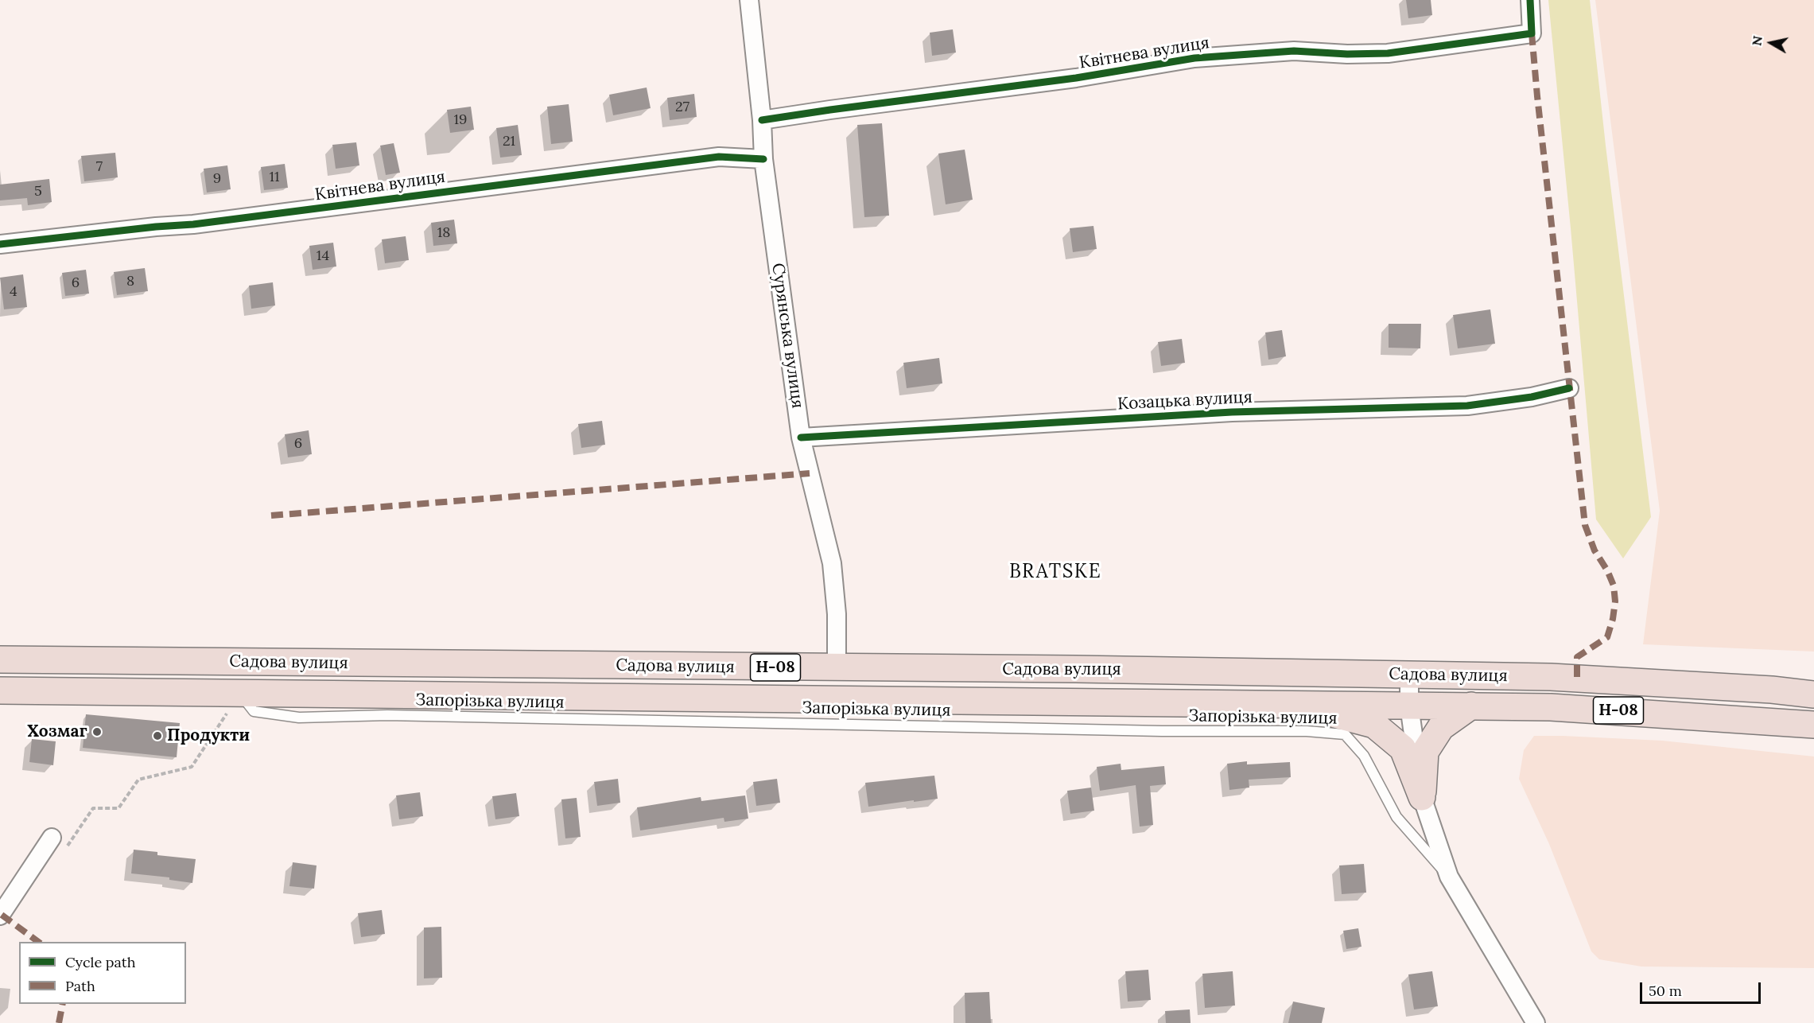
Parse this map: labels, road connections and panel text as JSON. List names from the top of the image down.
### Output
{
  "streets": {
    "main road": ["Садова вулиця", "Н-08"],
    "street": ["Квітнева вулиця", "Сурянська вулиця", "Козацька вулиця"],
    "lane": ["Запорізька вулиця"]
  },
  "crossings": [
    ["Квітнева вулиця", "Сурянська вулиця"],
    ["Сурянська вулиця", "Козацька вулиця"],
    ["Сурянська вулиця", "Садова вулиця"],
    ["Садова вулиця", "Н-08"],
    ["Садова вулиця", "Запорізька вулиця"]
  ],
  "districts": ["BRATSKE"],
  "places": ["Хозмаг", "Продукти"],
  "house_numbers": [
    "27",
    "19",
    "21",
    "7",
    "11",
    "9",
    "5",
    "18",
    "14",
    "8",
    "6",
    "4",
    "6"
  ],
  "legend": ["Cycle path", "Path"],
  "scale_bar": "50 m",
  "north": "left"
}
